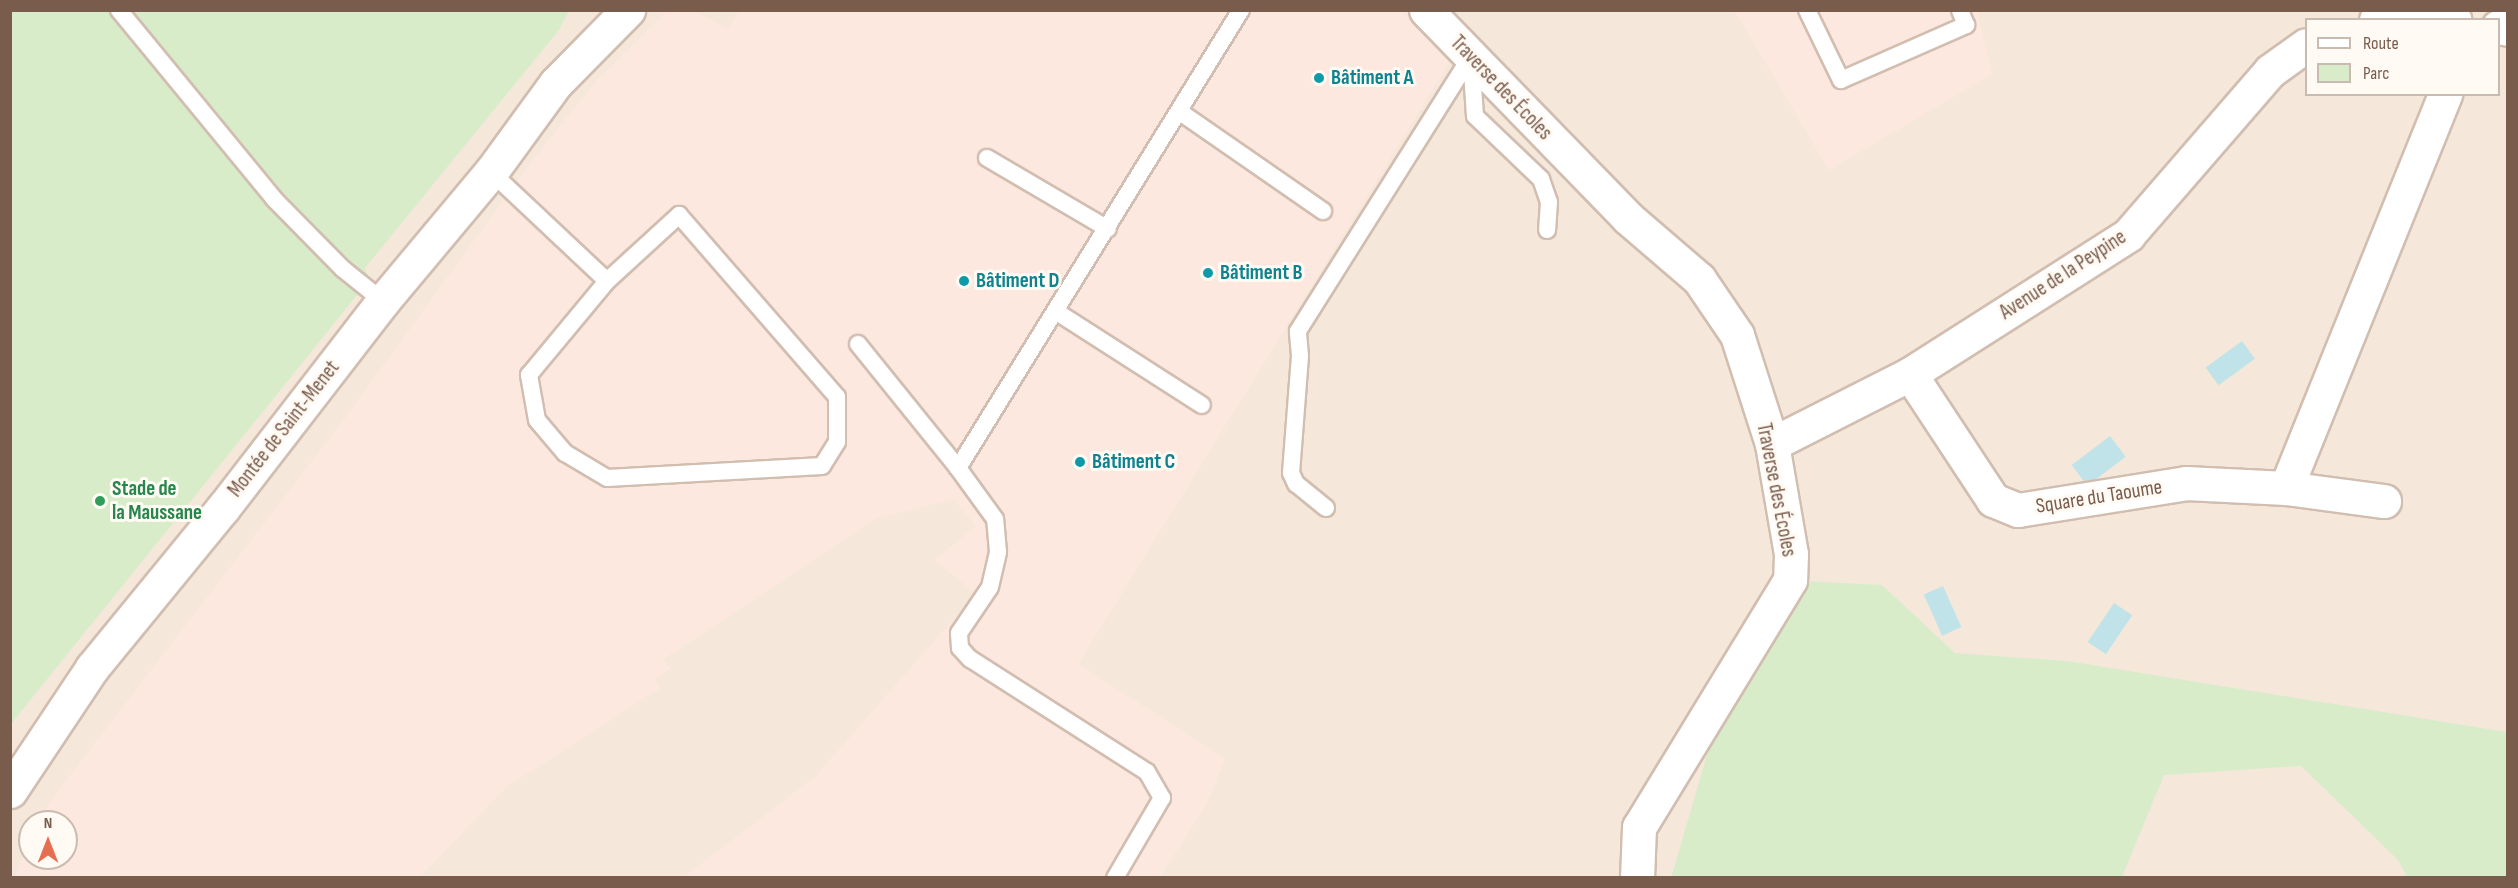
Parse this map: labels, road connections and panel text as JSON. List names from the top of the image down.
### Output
{
  "streets": {
    "street": [
      "Traverse des Écoles",
      "Avenue de la Peypine",
      "Montée de Saint-Menet",
      "Square du Taoume"
    ]
  },
  "crossings": [
    ["Traverse des Écoles", "Avenue de la Peypine"],
    ["Avenue de la Peypine", "Square du Taoume"]
  ],
  "places": [
    "Bâtiment A",
    "Bâtiment B",
    "Bâtiment D",
    "Bâtiment C",
    "Stade de la Maussane"
  ],
  "legend": ["Route", "Parc"],
  "north": "top"
}
